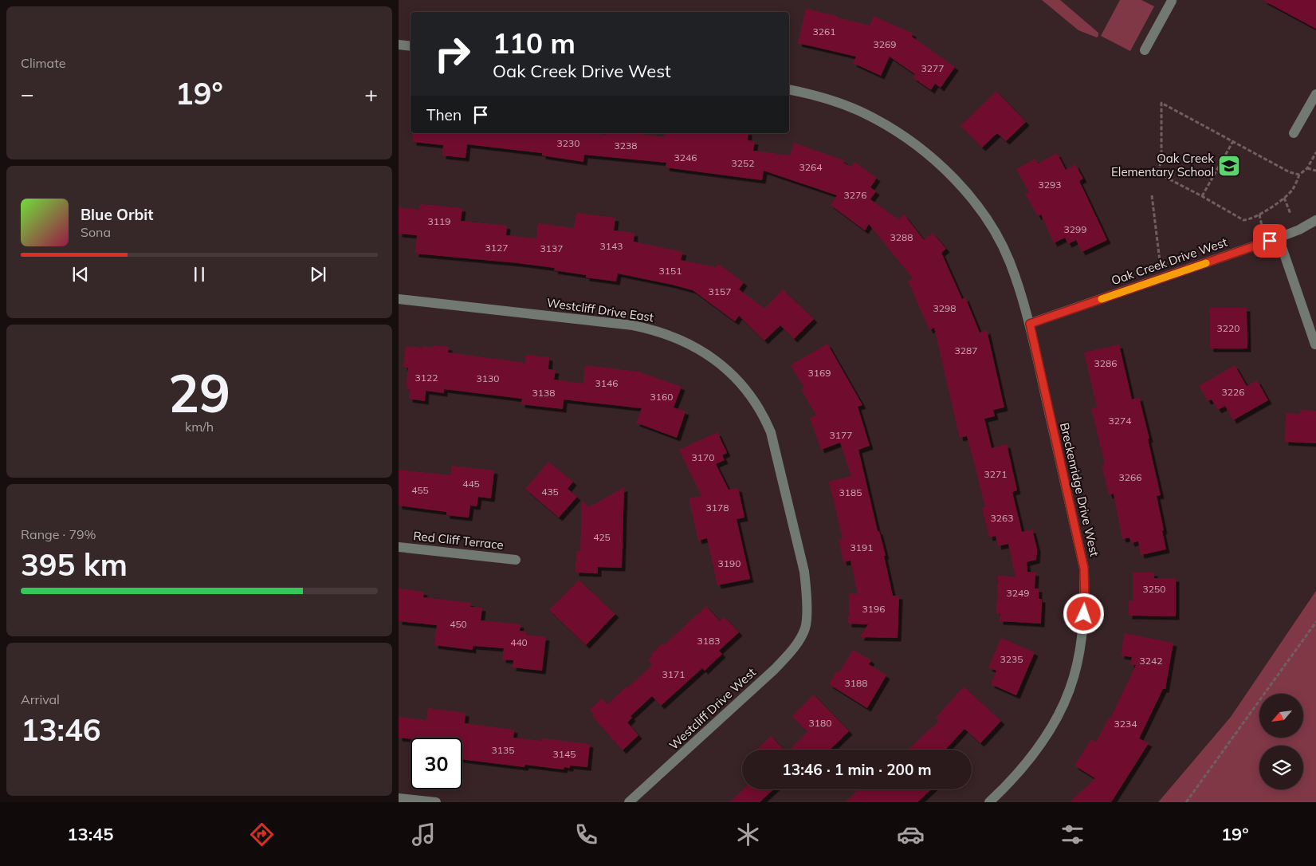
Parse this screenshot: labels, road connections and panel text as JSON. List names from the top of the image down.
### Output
{
  "streets": {
    "street": [
      "Oak Creek Drive West",
      "Westcliff Drive East",
      "Breckenridge Drive West",
      "Red Cliff Terrace",
      "Westcliff Drive West"
    ]
  },
  "crossings": [
    ["Oak Creek Drive West", "Breckenridge Drive West"],
    ["Westcliff Drive East", "Westcliff Drive West"]
  ],
  "places": {
    "school or university": ["Oak Creek Elementary School"]
  },
  "house_numbers": [
    "3261",
    "3269",
    "3277",
    "3230",
    "3238",
    "3246",
    "3252",
    "3264",
    "3293",
    "3276",
    "3119",
    "3299",
    "3288",
    "3143",
    "3127",
    "3137",
    "3151",
    "3157",
    "3298",
    "3220",
    "3287",
    "3286",
    "3169",
    "3122",
    "3130",
    "3146",
    "3226",
    "3138",
    "3160",
    "3274",
    "3177",
    "3170",
    "3271",
    "3266",
    "445",
    "455",
    "435",
    "3185",
    "3178",
    "3263",
    "425",
    "3191",
    "3190",
    "3250",
    "3249",
    "3196",
    "450",
    "3183",
    "440",
    "3235",
    "3242",
    "3171",
    "3188",
    "3180",
    "3234",
    "3135",
    "3145"
  ],
  "north": "bottom left",
  "page": {
    "tile": [
      "Climate",
      ["29", "km/h"],
      ["Range · 79%", "395 km"],
      ["Arrival", "13:46"]
    ],
    "turn": ["110 m", "Oak Creek Drive West"],
    "heat": ["−", "19°", "+"],
    "then": "Then",
    "song": ["Blue Orbit", "Sona"],
    "limit": "30",
    "trip": "13:46 · 1 min · 200 m",
    "tabs": ["13:45", "19°"]
  }
}
